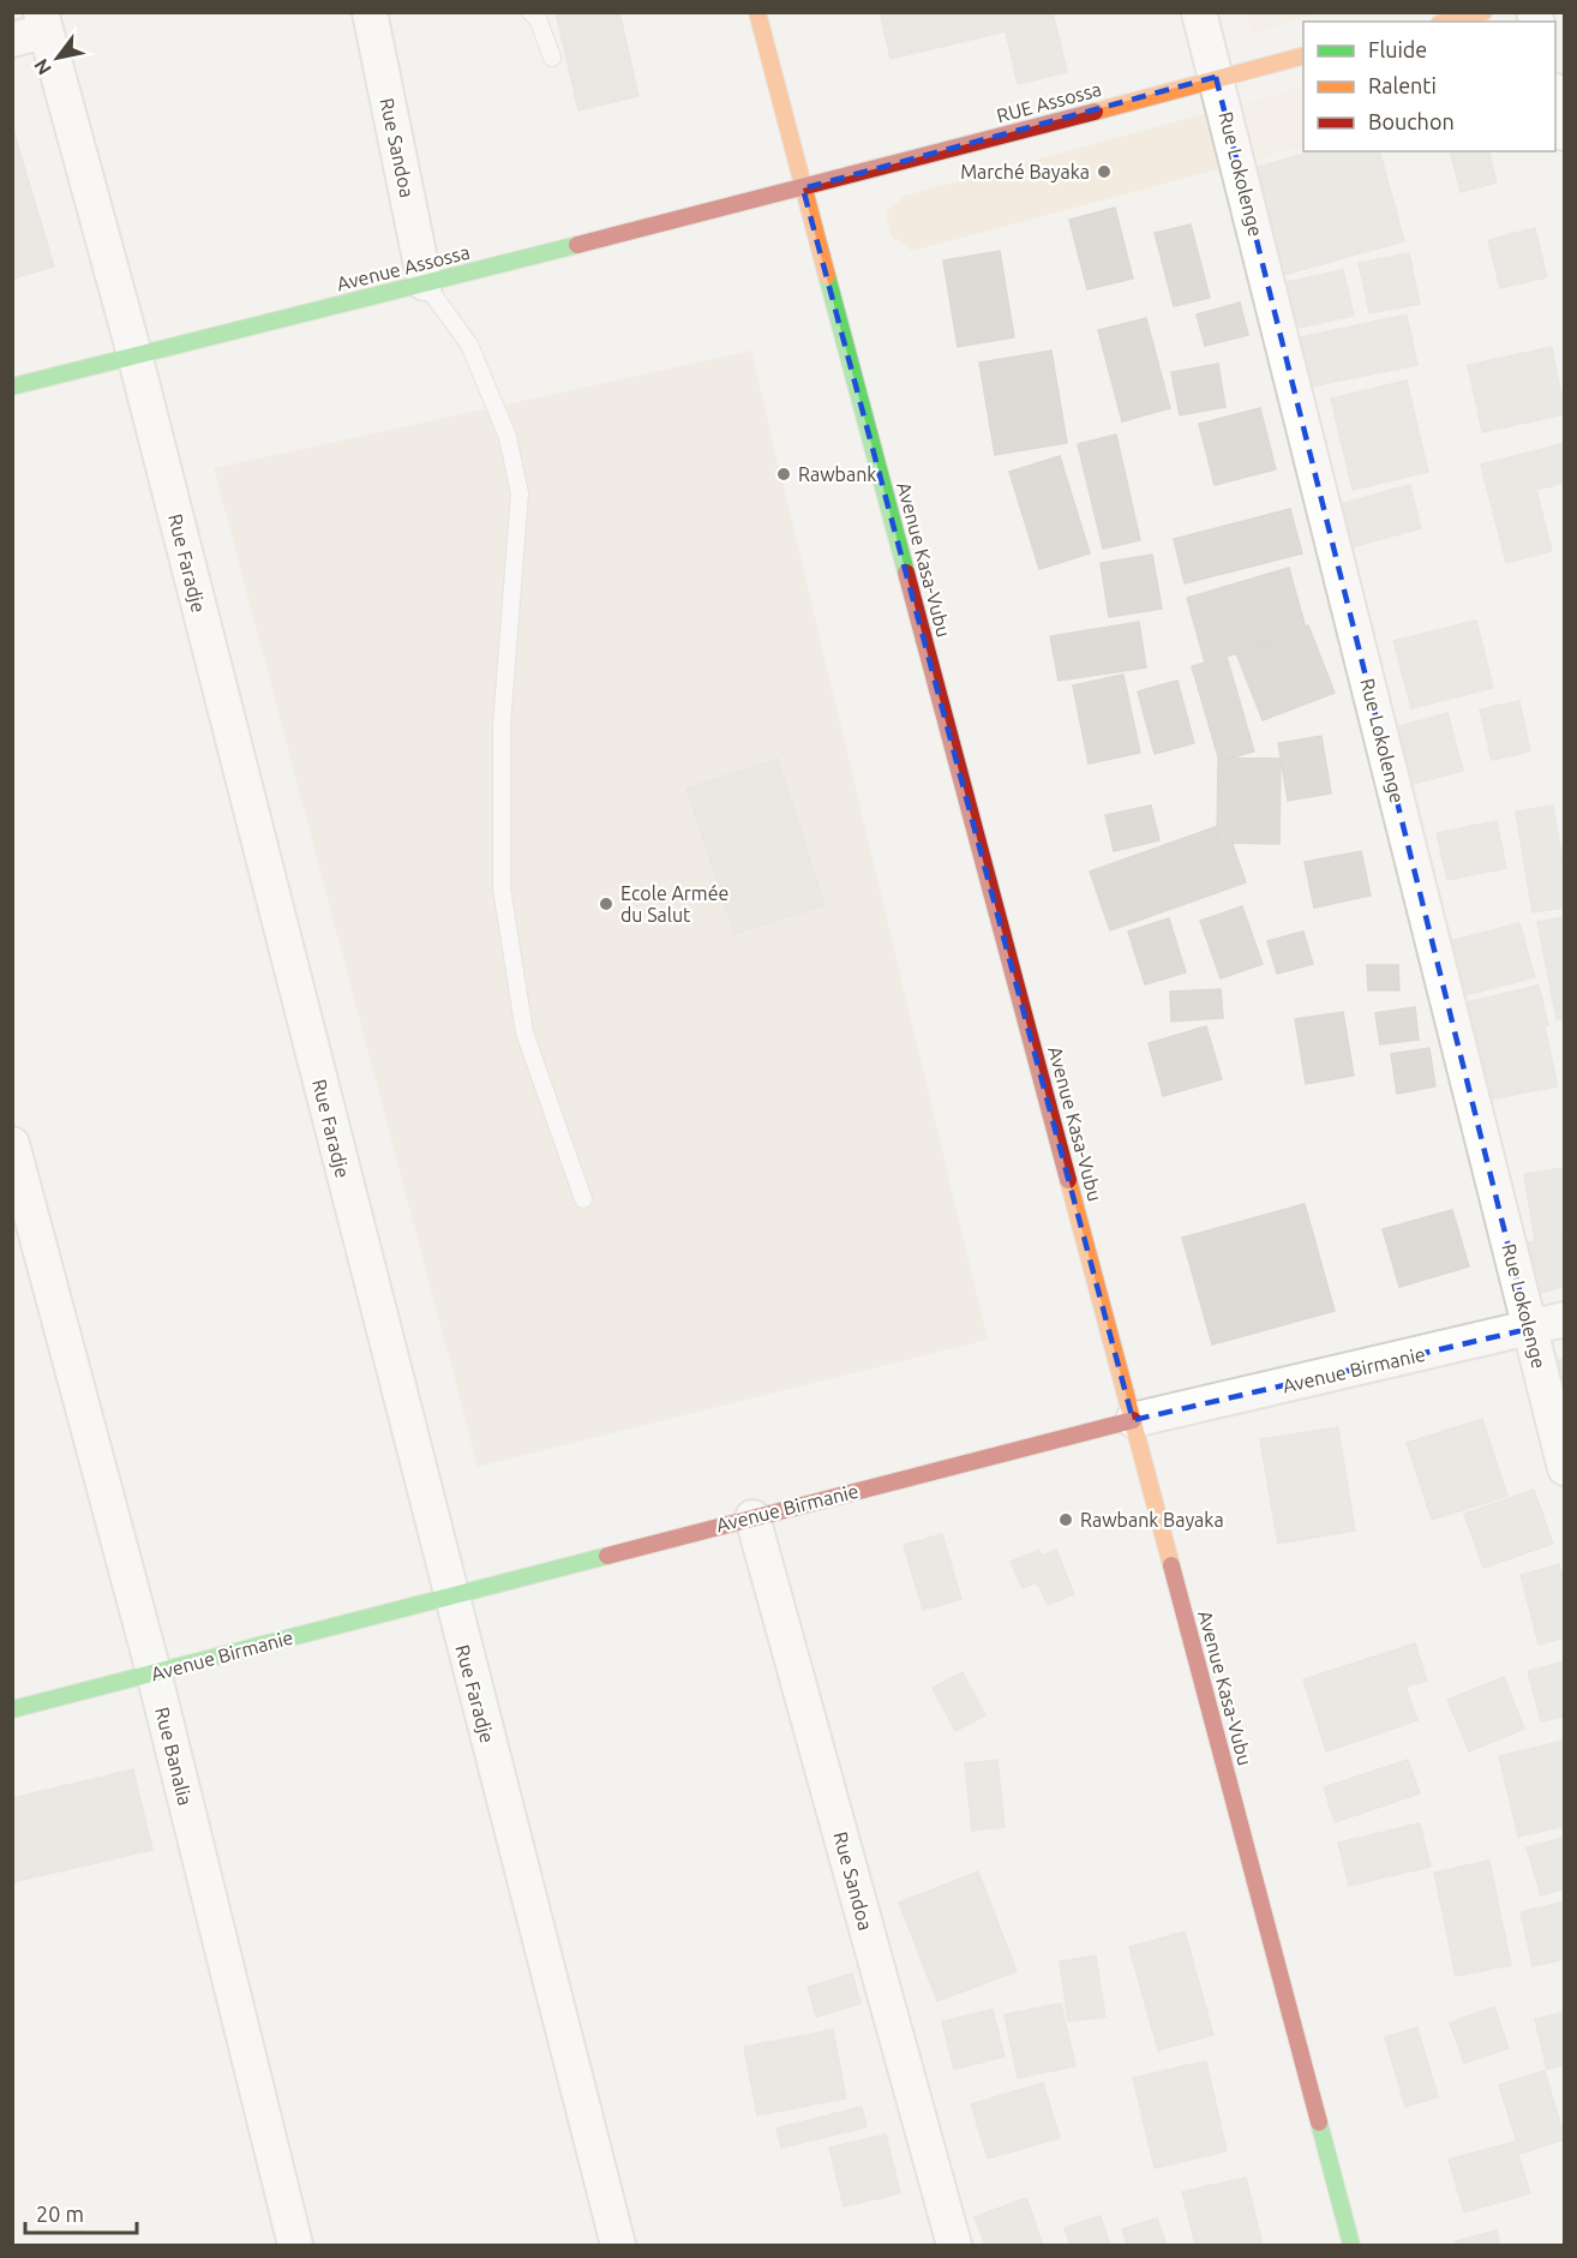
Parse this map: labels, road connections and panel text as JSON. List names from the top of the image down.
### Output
{
  "streets": {
    "main road": [
      "RUE Assossa",
      "Avenue Assossa",
      "Avenue Kasa-Vubu",
      "Avenue Birmanie"
    ],
    "street": [
      "Rue Sandoa",
      "Rue Lokolenge",
      "Rue Faradje",
      "Rue Banalia"
    ]
  },
  "crossings": [
    ["RUE Assossa", "Rue Lokolenge"],
    ["RUE Assossa", "Avenue Assossa"],
    ["RUE Assossa", "Avenue Kasa-Vubu"],
    ["Rue Sandoa", "Avenue Assossa"],
    ["Rue Sandoa", "Avenue Birmanie"],
    ["Rue Lokolenge", "Avenue Birmanie"],
    ["Avenue Assossa", "Avenue Kasa-Vubu"],
    ["Avenue Assossa", "Rue Faradje"],
    ["Avenue Kasa-Vubu", "Avenue Birmanie"],
    ["Rue Faradje", "Avenue Birmanie"],
    ["Avenue Birmanie", "Rue Banalia"]
  ],
  "places": [
    "Marché Bayaka",
    "Rawbank",
    "Ecole Armée du Salut",
    "Rawbank Bayaka"
  ],
  "legend": ["Fluide", "Ralenti", "Bouchon"],
  "scale_bar": "20 m",
  "north": "bottom left"
}
